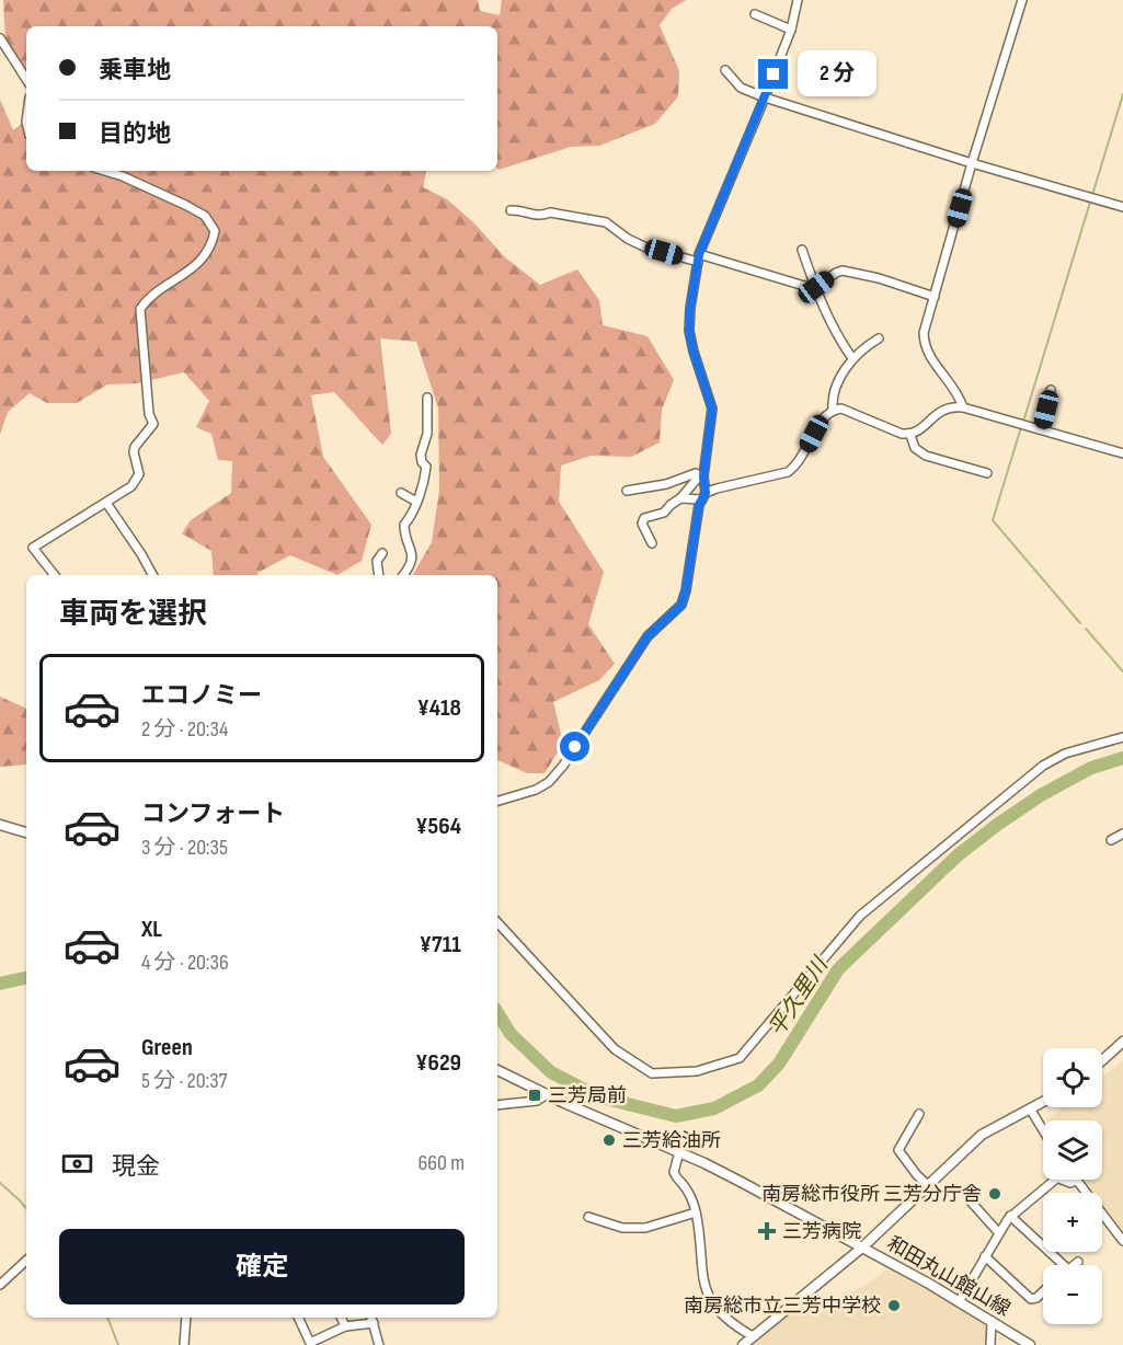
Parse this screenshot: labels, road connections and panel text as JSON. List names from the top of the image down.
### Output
{
  "streets": {
    "main road": ["和田丸山館山線"]
  },
  "water": ["平久里川"],
  "places": {
    "transit": ["三芳局前"],
    "other": ["三芳給油所", "南房総市役所 三芳分庁舎", "南房総市立三芳中学校"],
    "health": ["三芳病院"]
  },
  "page": {
    "banner": ["乗車地", "目的地"],
    "bubble": "2 分",
    "heading": "車両を選択",
    "list": [
      {
        "name": "エコノミー",
        "note": "2 分 · 20:34",
        "value": "¥418"
      },
      {
        "name": "コンフォート",
        "note": "3 分 · 20:35",
        "value": "¥564"
      },
      {
        "name": "XL",
        "note": "4 分 · 20:36",
        "value": "¥711"
      },
      {
        "name": "Green",
        "note": "5 分 · 20:37",
        "value": "¥629"
      }
    ],
    "map_buttons": ["+", "−"],
    "pay": ["現金", "660 m"],
    "buttons": "確定"
  }
}
